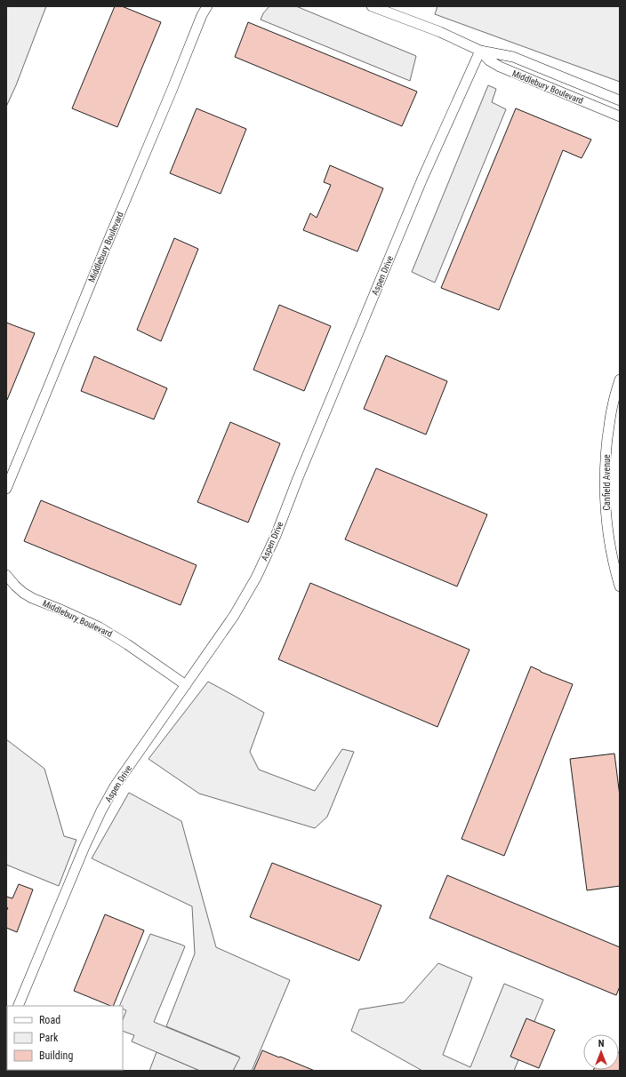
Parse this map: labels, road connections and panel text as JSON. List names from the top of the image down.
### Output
{
  "streets": {
    "street": ["Middlebury Boulevard", "Aspen Drive", "Canfield Avenue"]
  },
  "crossings": [
    ["Middlebury Boulevard", "Aspen Drive"]
  ],
  "legend": ["Road", "Park", "Building"],
  "north": "top"
}
